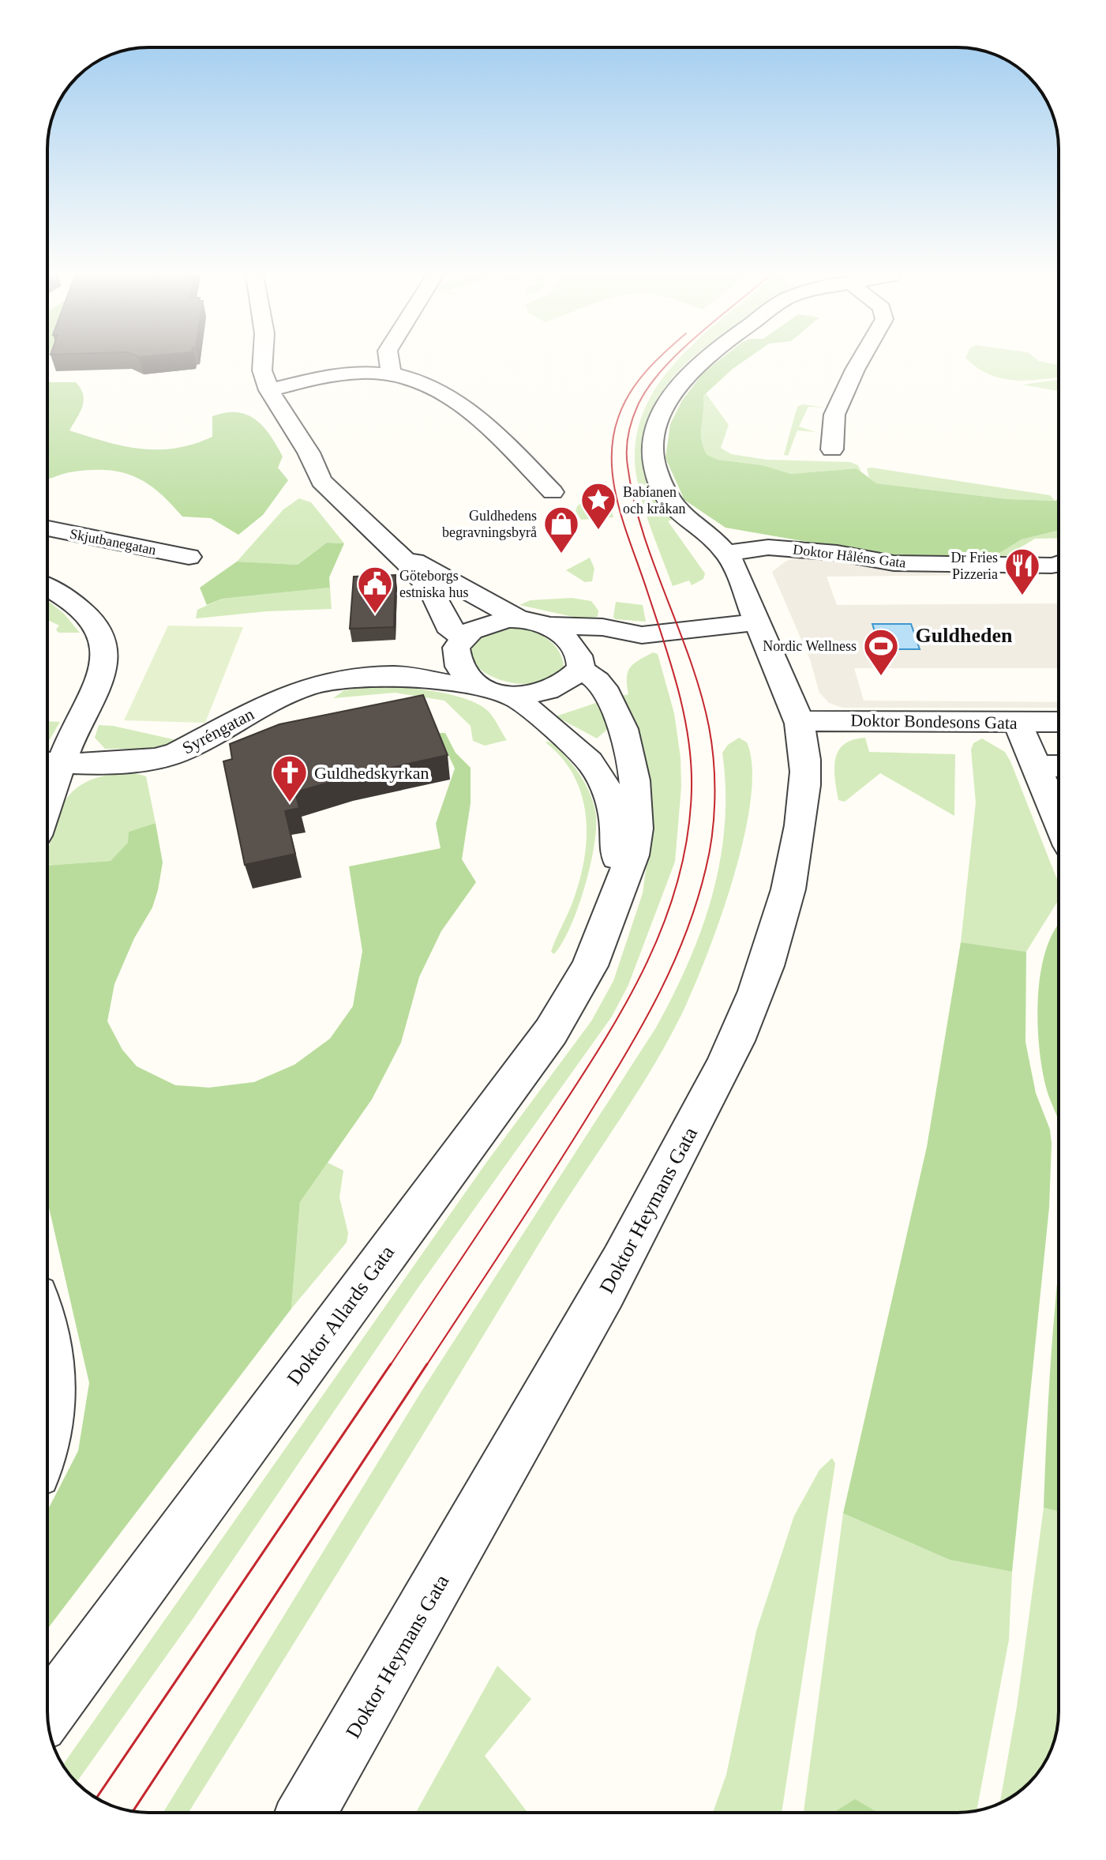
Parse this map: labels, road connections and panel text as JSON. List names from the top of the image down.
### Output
{
  "streets": {
    "street": [
      "Skjutbanegatan",
      "Doktor Håléns Gata",
      "Doktor Bondesons Gata",
      "Syréngatan",
      "Doktor Heymans Gata",
      "Doktor Allards Gata"
    ]
  },
  "crossings": [
    ["Doktor Håléns Gata", "Doktor Heymans Gata"],
    ["Doktor Bondesons Gata", "Doktor Heymans Gata"],
    ["Syréngatan", "Doktor Allards Gata"]
  ],
  "districts": ["Guldheden"],
  "places": {
    "place": ["Babianen och kråkan"],
    "shop": ["Guldhedens begravningsbyrå"],
    "restaurant": ["Dr Fries Pizzeria"],
    "public building": ["Göteborgs estniska hus"],
    "sports": ["Nordic Wellness"],
    "church": ["Guldhedskyrkan"]
  }
}
